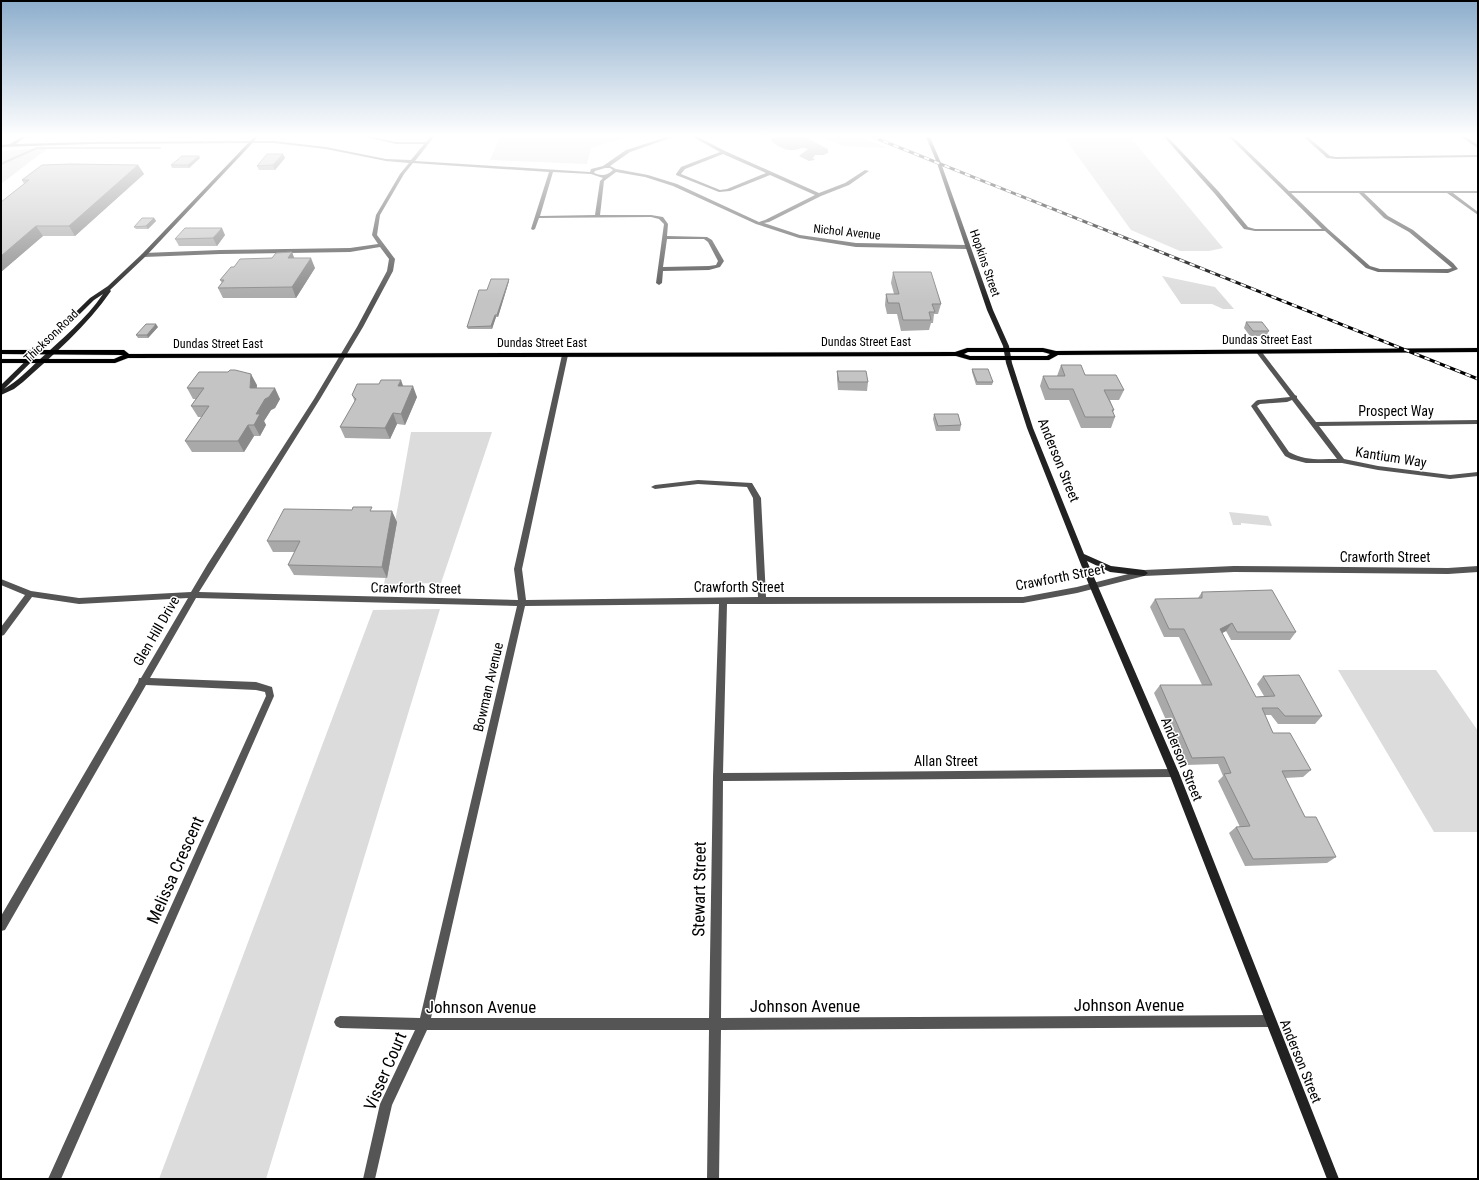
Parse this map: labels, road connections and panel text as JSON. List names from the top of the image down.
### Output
{
  "streets": {
    "main road": [
      "Hopkins Street",
      "Thickson Road",
      "Dundas Street East",
      "Anderson Street"
    ],
    "street": [
      "Nichol Avenue",
      "Prospect Way",
      "Kantium Way",
      "Crawforth Street",
      "Glen Hill Drive",
      "Bowman Avenue",
      "Allan Street",
      "Melissa Crescent",
      "Stewart Street",
      "Johnson Avenue",
      "Visser Court"
    ]
  },
  "crossings": [
    ["Nichol Avenue", "Hopkins Street"],
    ["Hopkins Street", "Dundas Street East"],
    ["Hopkins Street", "Anderson Street"],
    ["Thickson Road", "Dundas Street East"],
    ["Dundas Street East", "Kantium Way"],
    ["Dundas Street East", "Anderson Street"],
    ["Dundas Street East", "Glen Hill Drive"],
    ["Dundas Street East", "Bowman Avenue"],
    ["Prospect Way", "Kantium Way"],
    ["Anderson Street", "Crawforth Street"],
    ["Anderson Street", "Allan Street"],
    ["Anderson Street", "Johnson Avenue"],
    ["Crawforth Street", "Glen Hill Drive"],
    ["Crawforth Street", "Bowman Avenue"],
    ["Crawforth Street", "Stewart Street"],
    ["Glen Hill Drive", "Melissa Crescent"],
    ["Bowman Avenue", "Johnson Avenue"],
    ["Bowman Avenue", "Visser Court"],
    ["Allan Street", "Stewart Street"],
    ["Stewart Street", "Johnson Avenue"],
    ["Johnson Avenue", "Visser Court"]
  ]
}
